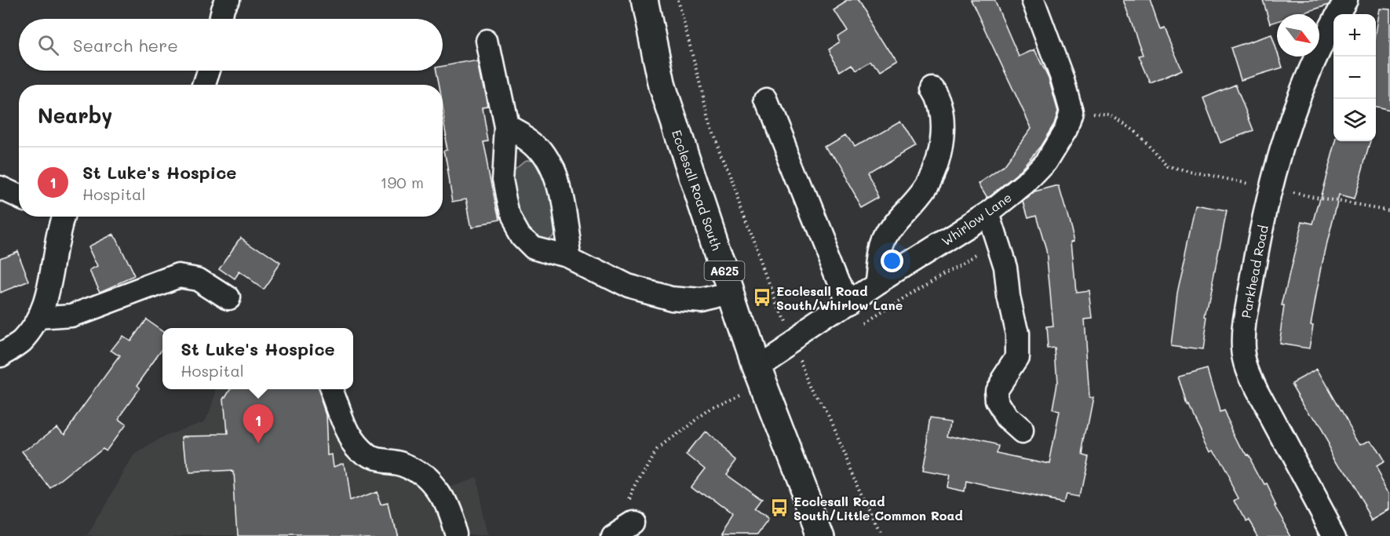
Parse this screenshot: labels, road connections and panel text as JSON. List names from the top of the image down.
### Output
{
  "streets": {
    "main road": ["Ecclesall Road South", "A625"],
    "street": ["Whirlow Lane", "Parkhead Road"]
  },
  "crossings": [
    ["Ecclesall Road South", "Whirlow Lane"]
  ],
  "places": {
    "bus stop": ["Ecclesall Road South/Whirlow Lane", "Ecclesall Road South/Little Common Road"]
  },
  "north": "bottom right",
  "page": {
    "map_buttons": ["+", "−"],
    "search": "Search here",
    "heading": "Nearby",
    "list": [
      {
        "mark": "1",
        "name": "St Luke's Hospice",
        "note": "Hospital",
        "value": "190 m"
      }
    ],
    "popup": ["St Luke's Hospice", "Hospital"],
    "pins": "1"
  }
}
